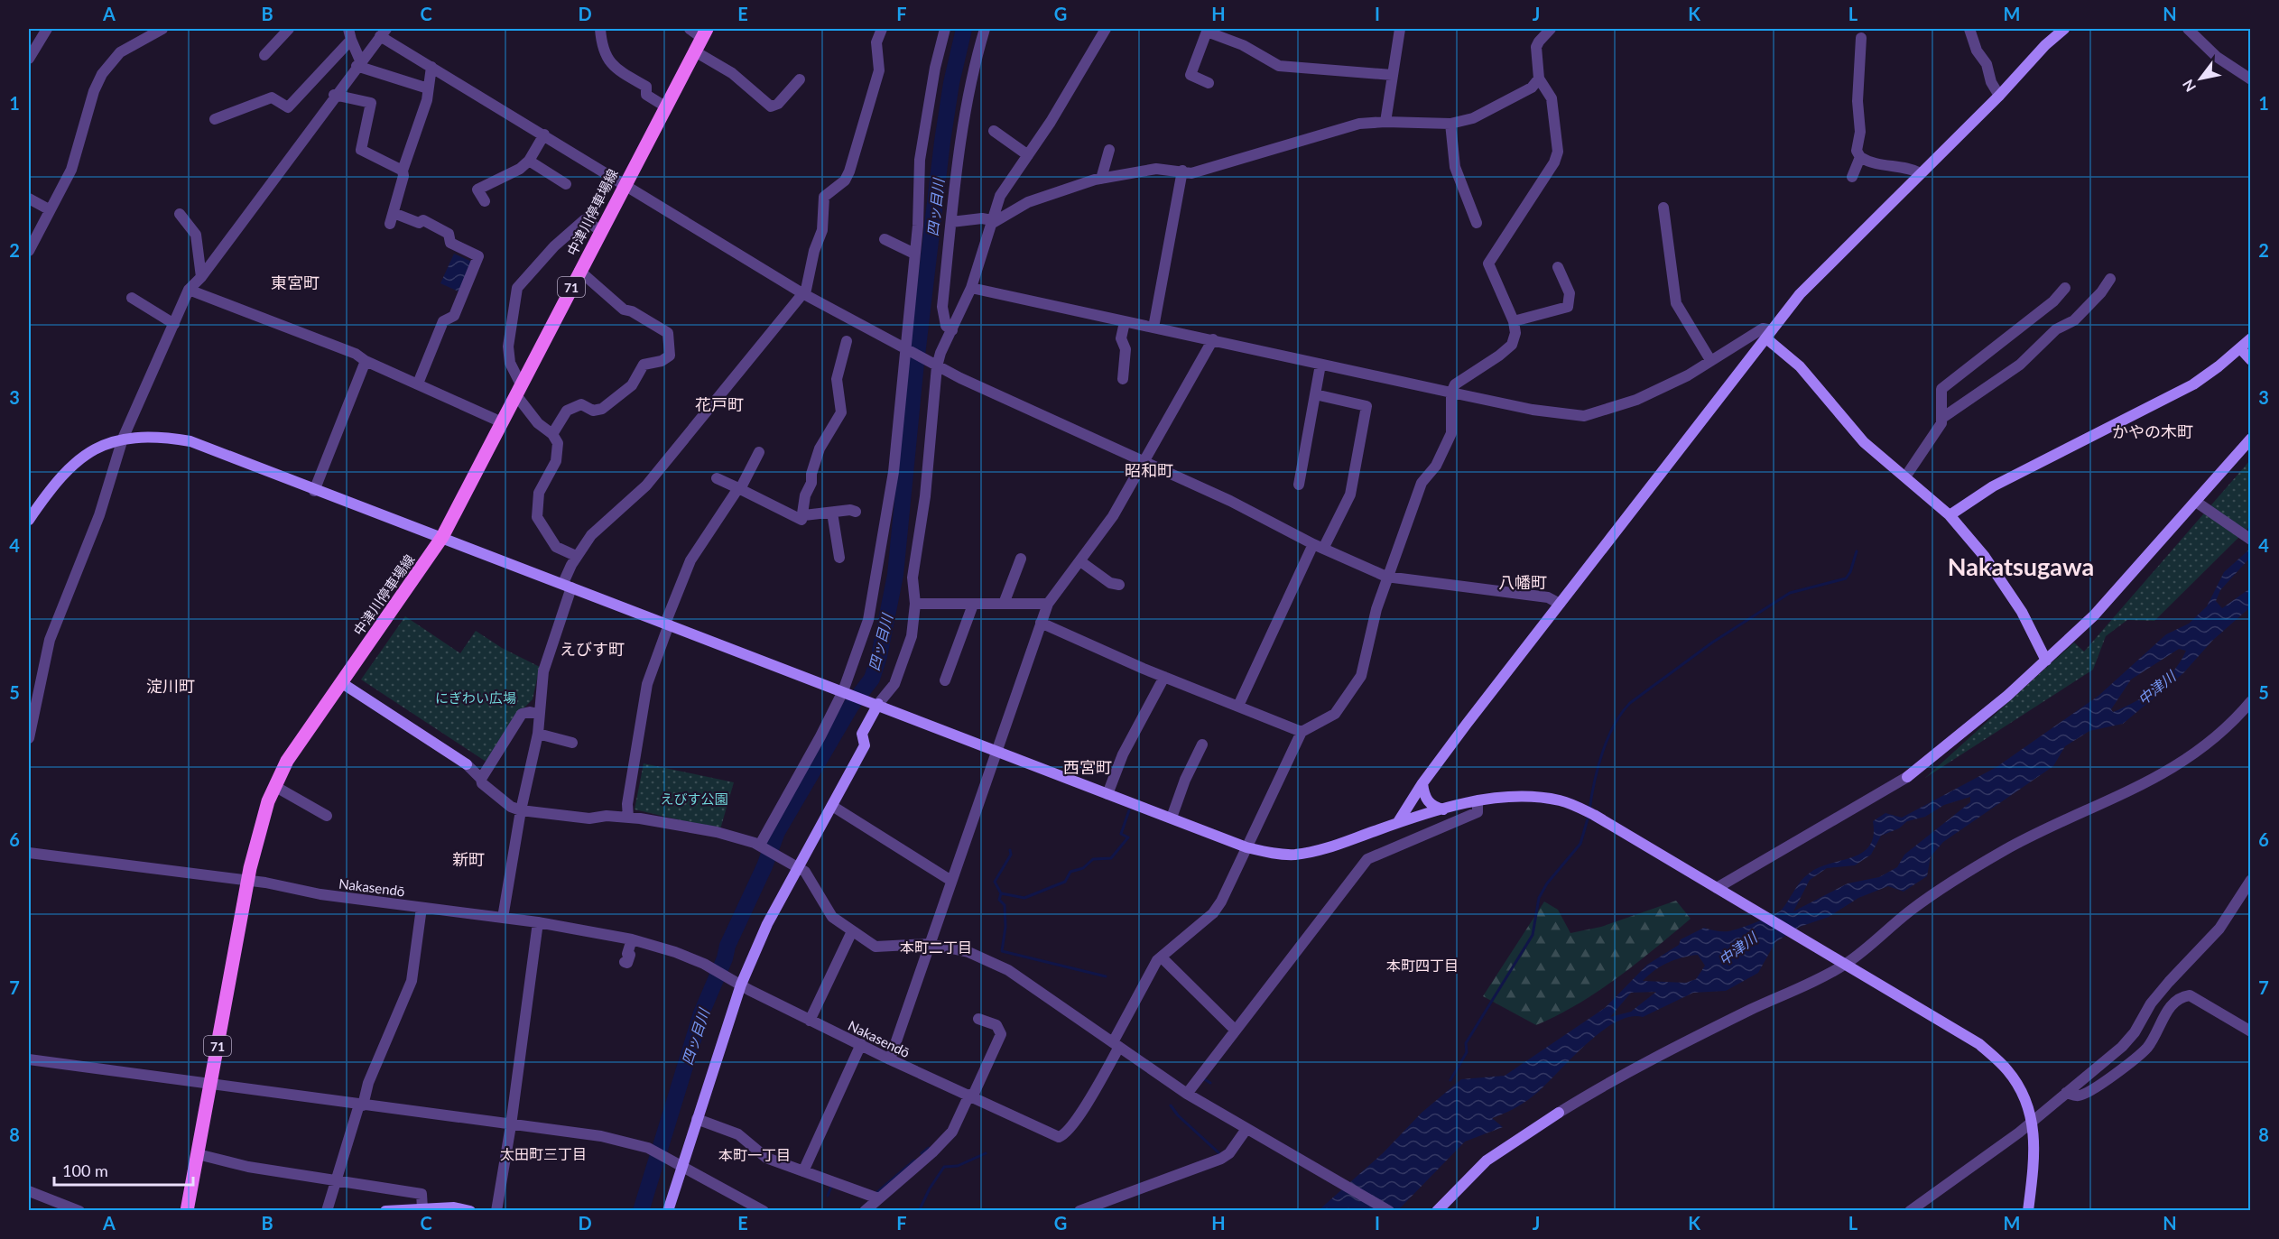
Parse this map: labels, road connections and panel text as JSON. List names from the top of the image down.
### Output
{
  "streets": {
    "main road": ["中津川停車場線", "71"],
    "street": ["Nakasendō"]
  },
  "crossings": [
    ["中津川停車場線", "Nakasendō"]
  ],
  "districts": [
    "東宮町",
    "花戸町",
    "かやの木町",
    "昭和町",
    "Nakatsugawa",
    "八幡町",
    "えびす町",
    "淀川町",
    "西宮町",
    "新町",
    "本町二丁目",
    "本町四丁目",
    "太田町三丁目",
    "本町一丁目"
  ],
  "water": ["四ッ目川", "中津川"],
  "parks": ["にぎわい広場", "えびす公園"],
  "scale_bar": "100 m",
  "north": "bottom left",
  "grid": {
    "columns": [
      "A",
      "B",
      "C",
      "D",
      "E",
      "F",
      "G",
      "H",
      "I",
      "J",
      "K",
      "L",
      "M",
      "N"
    ],
    "rows": [
      "1",
      "2",
      "3",
      "4",
      "5",
      "6",
      "7",
      "8"
    ]
  }
}
